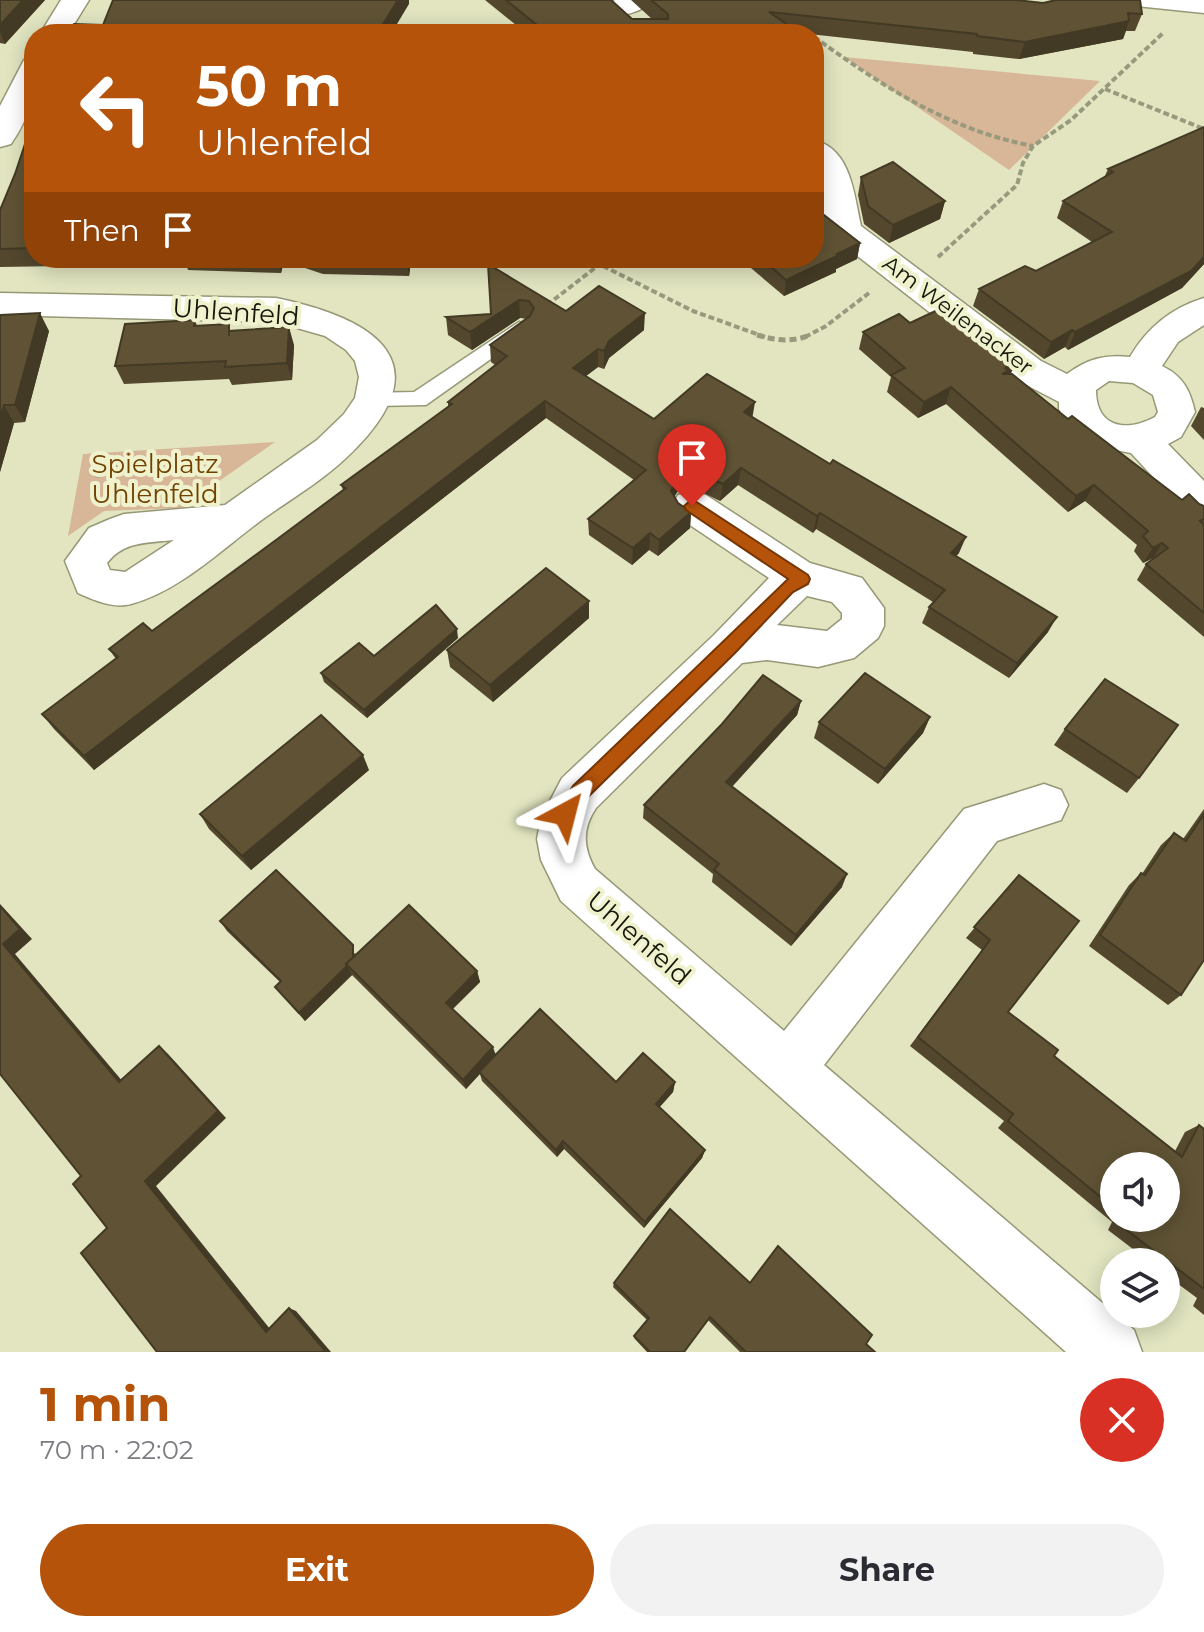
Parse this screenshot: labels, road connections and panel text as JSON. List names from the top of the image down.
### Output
{
  "streets": {
    "street": ["Uhlenfeld", "Am Weilenacker"]
  },
  "parks": ["Spielplatz Uhlenfeld"],
  "page": {
    "turn": ["50 m", "Uhlenfeld"],
    "then": "Then",
    "heading": ["1 min", "70 m · 22:02"],
    "buttons": ["Exit", "Share"]
  }
}
